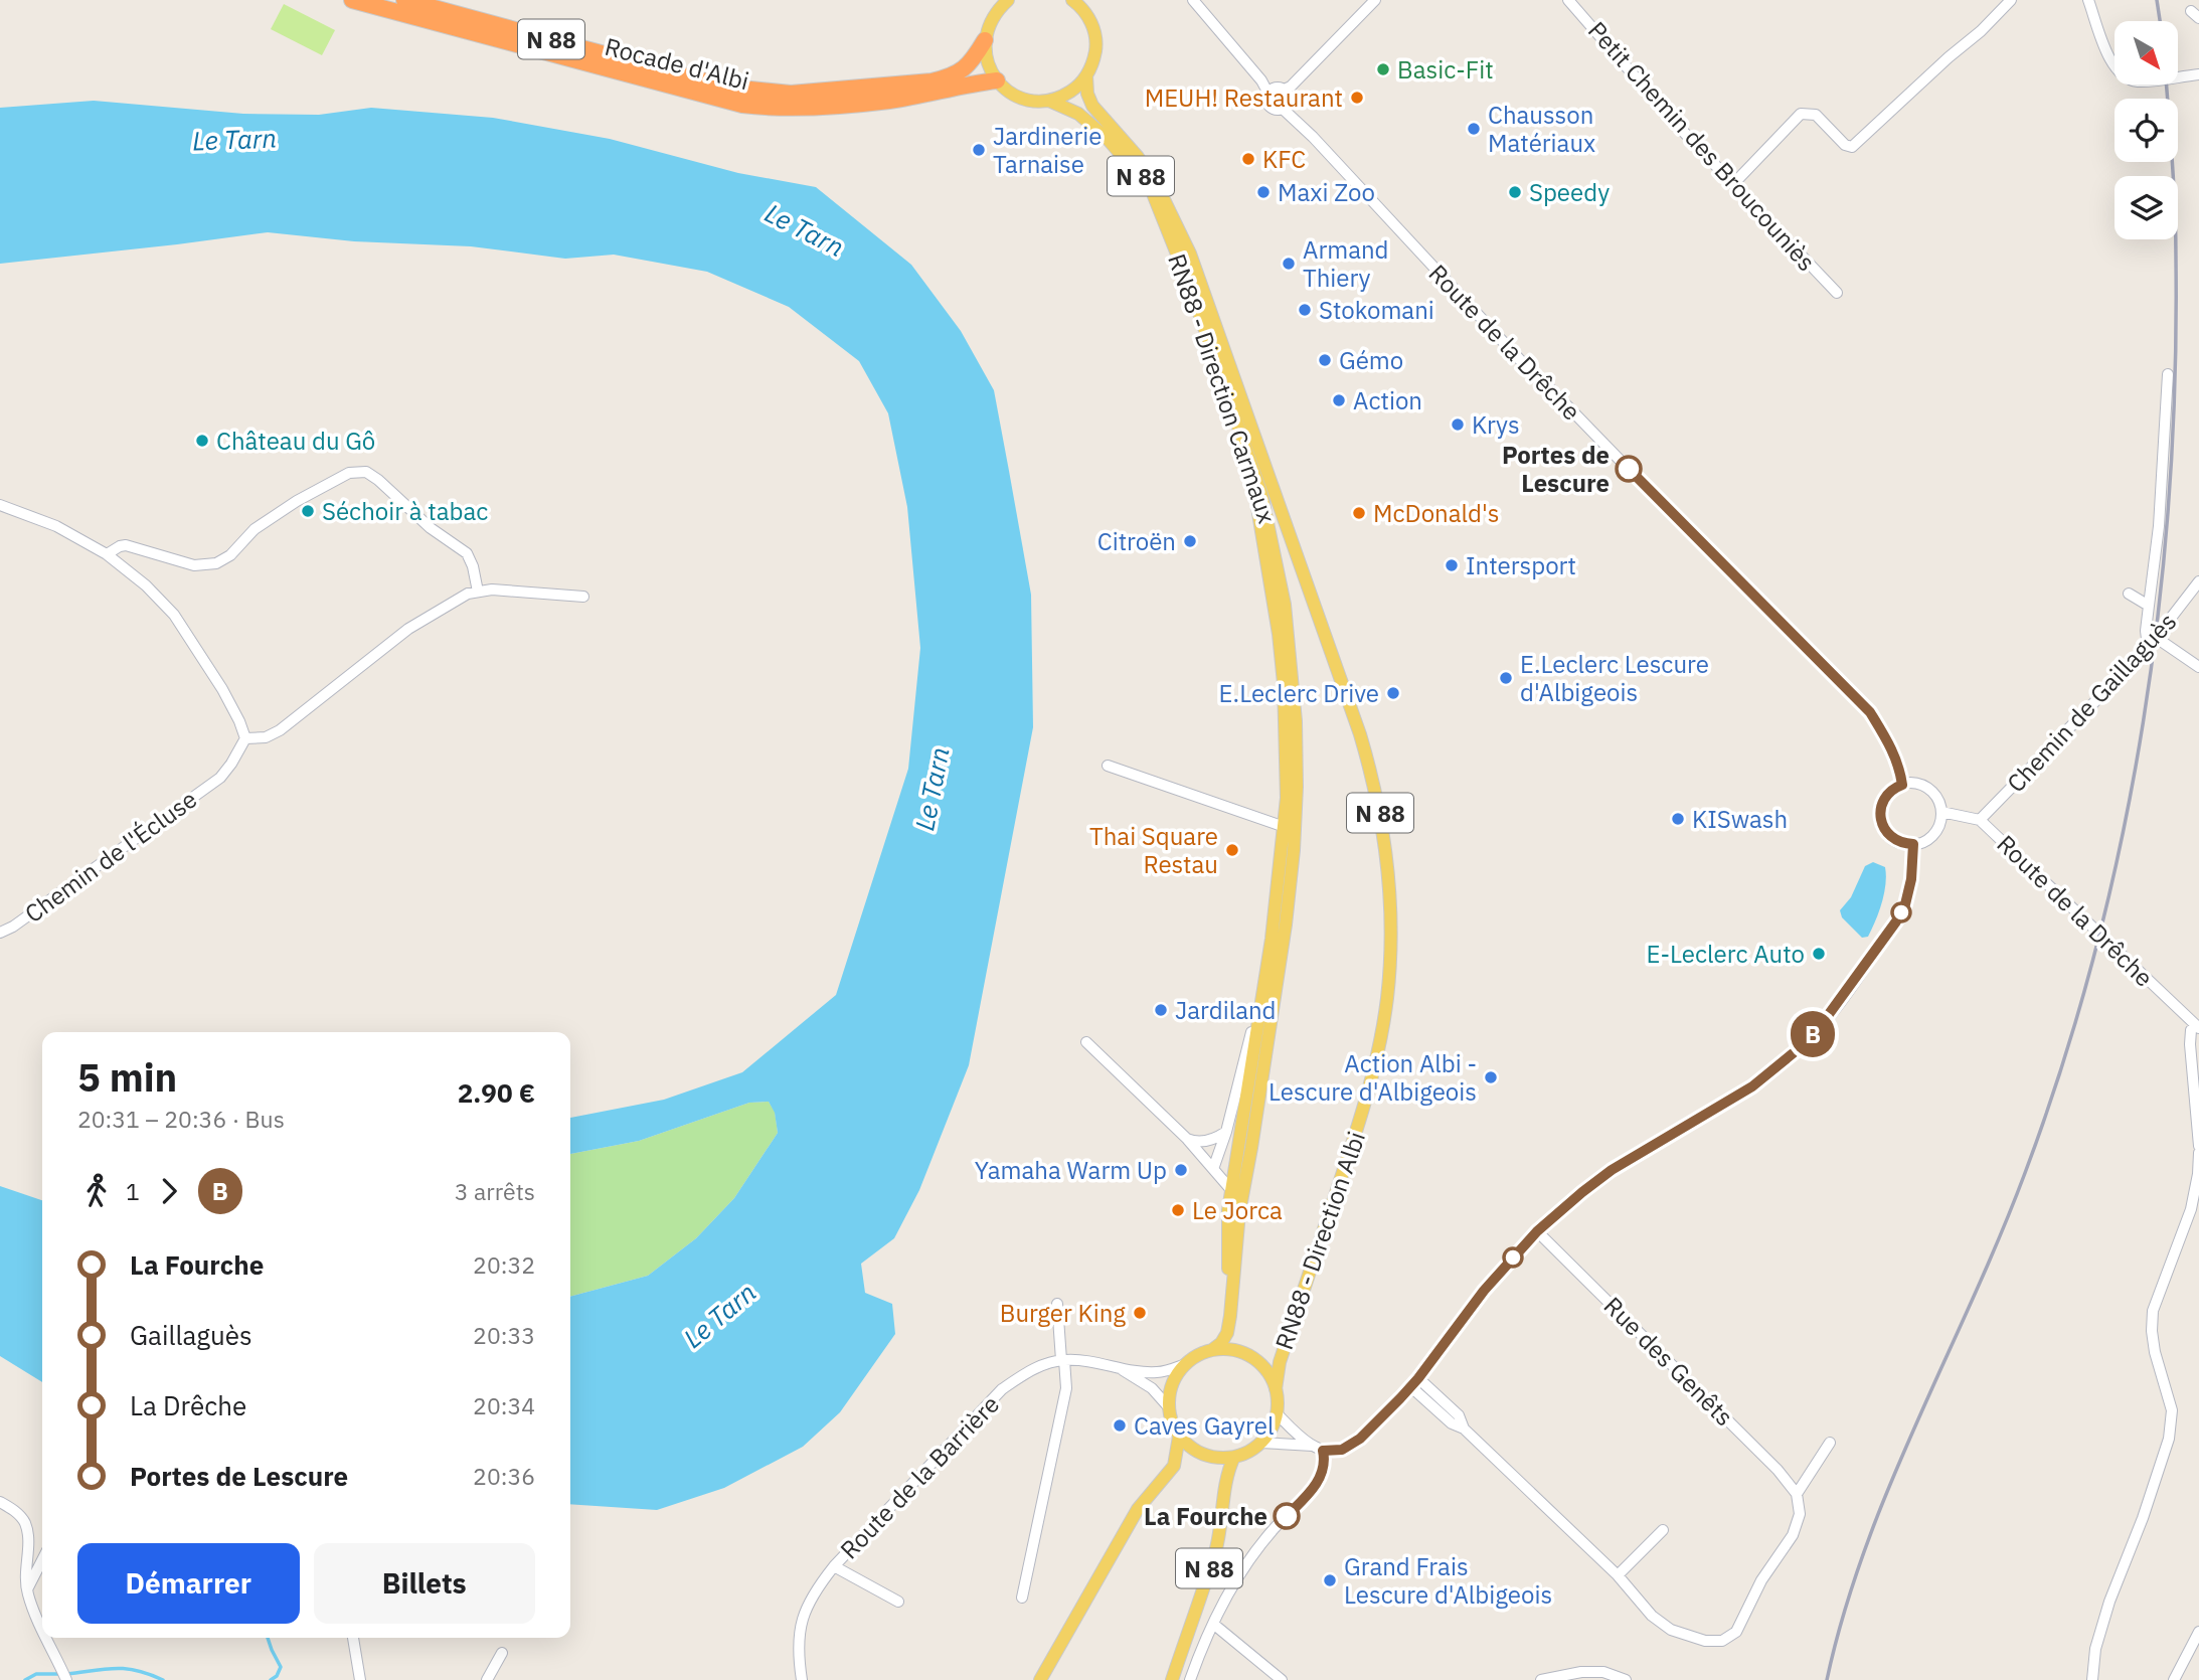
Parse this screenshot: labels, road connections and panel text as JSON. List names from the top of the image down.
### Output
{
  "streets": {
    "highway": ["N 88", "Rocade d'Albi"],
    "main road": ["RN88 - Direction Carmaux", "RN88 - Direction Albi"],
    "street": [
      "Petit Chemin des Broucouniès",
      "Route de la Drêche",
      "Chemin de Gaillaguès",
      "Chemin de l'Écluse",
      "Rue des Genêts",
      "Route de la Barrière"
    ]
  },
  "crossings": [
    ["N 88", "RN88 - Direction Carmaux"],
    ["N 88", "RN88 - Direction Albi"],
    ["N 88", "Route de la Barrière"],
    ["Rocade d'Albi", "RN88 - Direction Carmaux"],
    ["Route de la Drêche", "Chemin de Gaillaguès"],
    ["RN88 - Direction Carmaux", "RN88 - Direction Albi"],
    ["RN88 - Direction Carmaux", "Route de la Barrière"],
    ["RN88 - Direction Albi", "Route de la Barrière"]
  ],
  "water": ["Le Tarn"],
  "places": [
    "Basic-Fit",
    "MEUH! Restaurant",
    "Chausson Matériaux",
    "Jardinerie Tarnaise",
    "KFC",
    "Maxi Zoo",
    "Speedy",
    "Armand Thiery",
    "Stokomani",
    "Gémo",
    "Action",
    "Krys",
    "Château du Gô",
    "Portes de Lescure",
    "Séchoir à tabac",
    "McDonald's",
    "Citroën",
    "Intersport",
    "E.Leclerc Lescure d'Albigeois",
    "E.Leclerc Drive",
    "KISwash",
    "Thai Square Restau",
    "E-Leclerc Auto",
    "Jardiland",
    "Action Albi - Lescure d'Albigeois",
    "Yamaha Warm Up",
    "Le Jorca",
    "Burger King",
    "Caves Gayrel",
    "La Fourche",
    "Grand Frais Lescure d'Albigeois"
  ],
  "lines": ["bus line B"],
  "north": "bottom right",
  "page": {
    "on_map": "B",
    "heading": ["5 min", "20:31 – 20:36 · Bus", "2.90 €"],
    "legs": ["1", "B", "3 arrêts"],
    "list": [
      {
        "name": "La Fourche",
        "value": "20:32"
      },
      {
        "name": "Gaillaguès",
        "value": "20:33"
      },
      {
        "name": "La Drêche",
        "value": "20:34"
      },
      {
        "name": "Portes de Lescure",
        "value": "20:36"
      }
    ],
    "buttons": ["Démarrer", "Billets"]
  }
}
